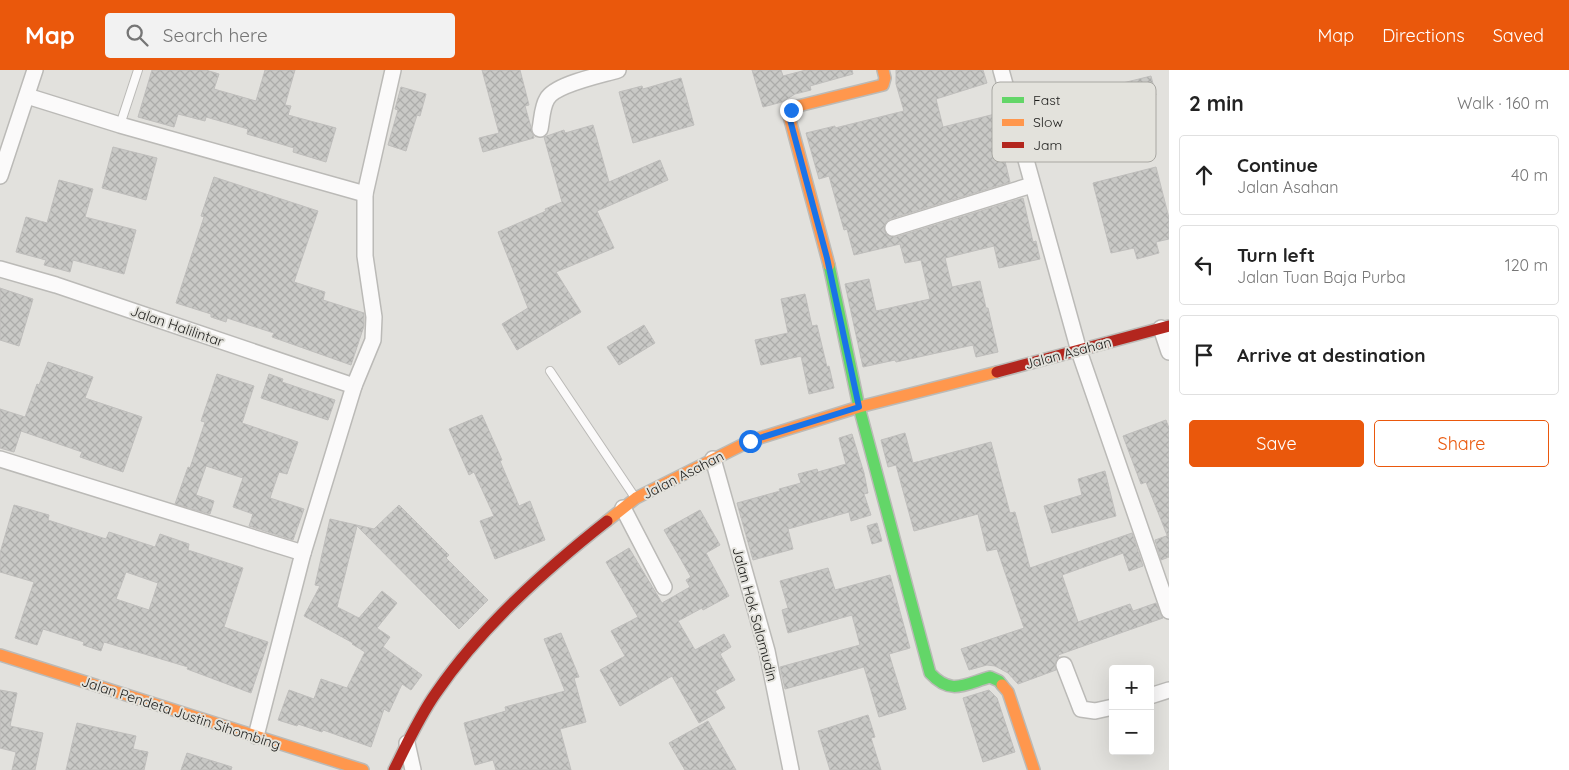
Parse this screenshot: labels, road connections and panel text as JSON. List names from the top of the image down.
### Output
{
  "streets": {
    "street": [
      "Jalan Halilintar",
      "Jalan Asahan",
      "Jalan Hok Salamudin",
      "Jalan Pendeta Justin Sihombing"
    ]
  },
  "crossings": [
    ["Jalan Asahan", "Jalan Hok Salamudin"]
  ],
  "legend": ["Fast", "Slow", "Jam"],
  "page": {
    "header": "Map",
    "search": "Search here",
    "nav": ["Map", "Directions", "Saved"],
    "heading": ["2 min", "Walk · 160 m"],
    "list": [
      ["Continue", "Jalan Asahan", "40 m"],
      ["Turn left", "Jalan Tuan Baja Purba", "120 m"],
      "Arrive at destination"
    ],
    "buttons": ["Save", "Share"],
    "map_buttons": ["+", "−"]
  }
}
